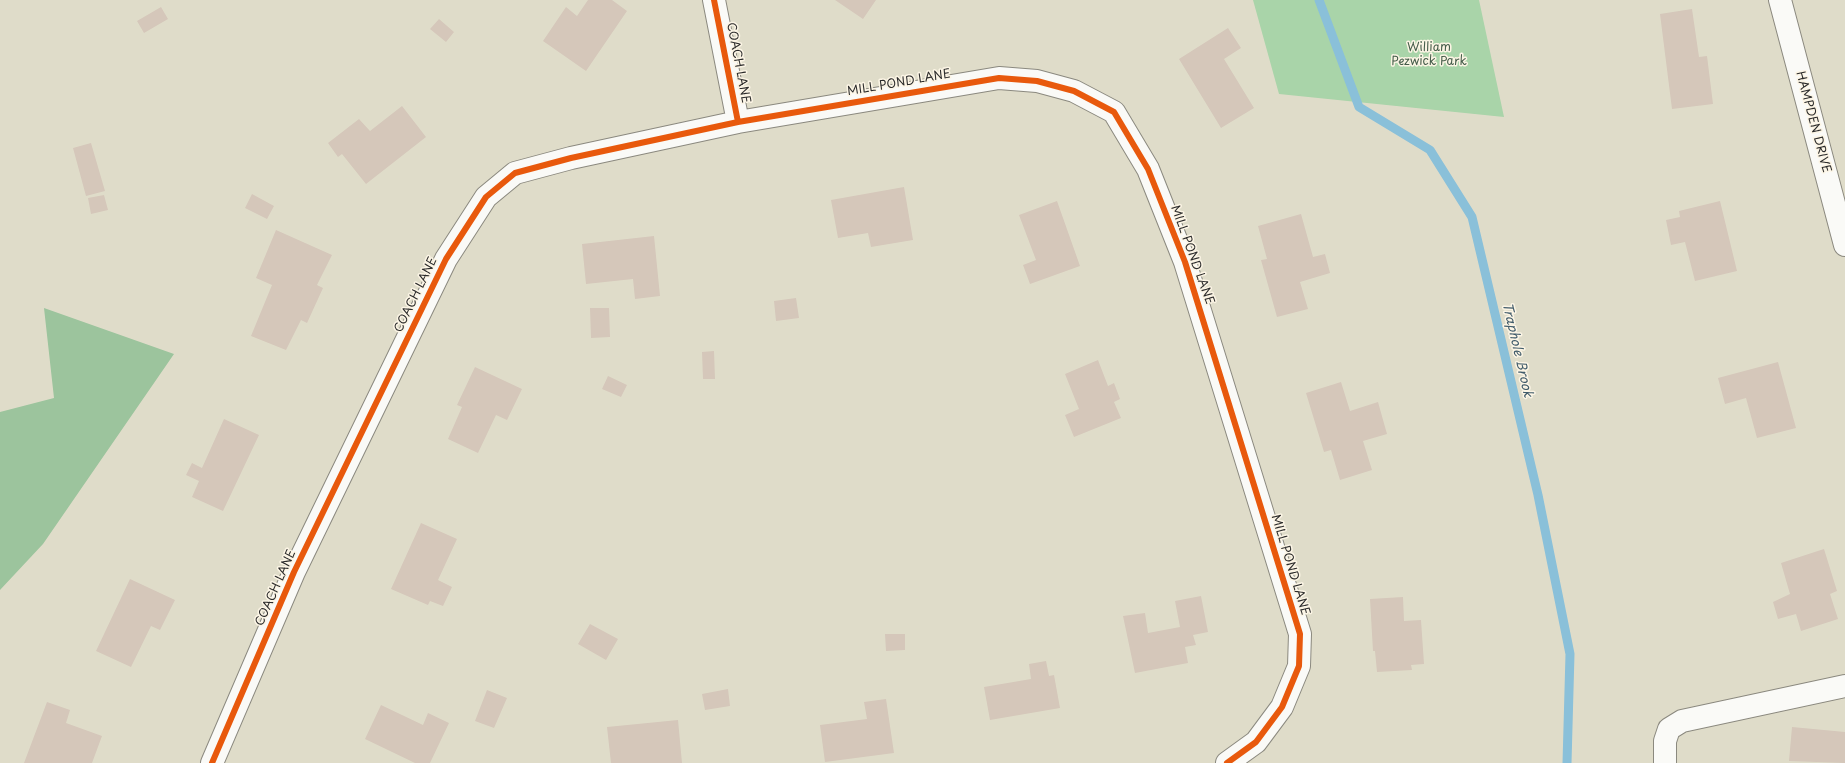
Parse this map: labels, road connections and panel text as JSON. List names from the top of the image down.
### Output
{
  "streets": {
    "street": ["COACH LANE", "MILL POND LANE", "HAMPDEN DRIVE"]
  },
  "crossings": [
    ["COACH LANE", "MILL POND LANE"]
  ],
  "water": ["Traphole Brook"],
  "parks": ["William Pezwick Park"]
}
